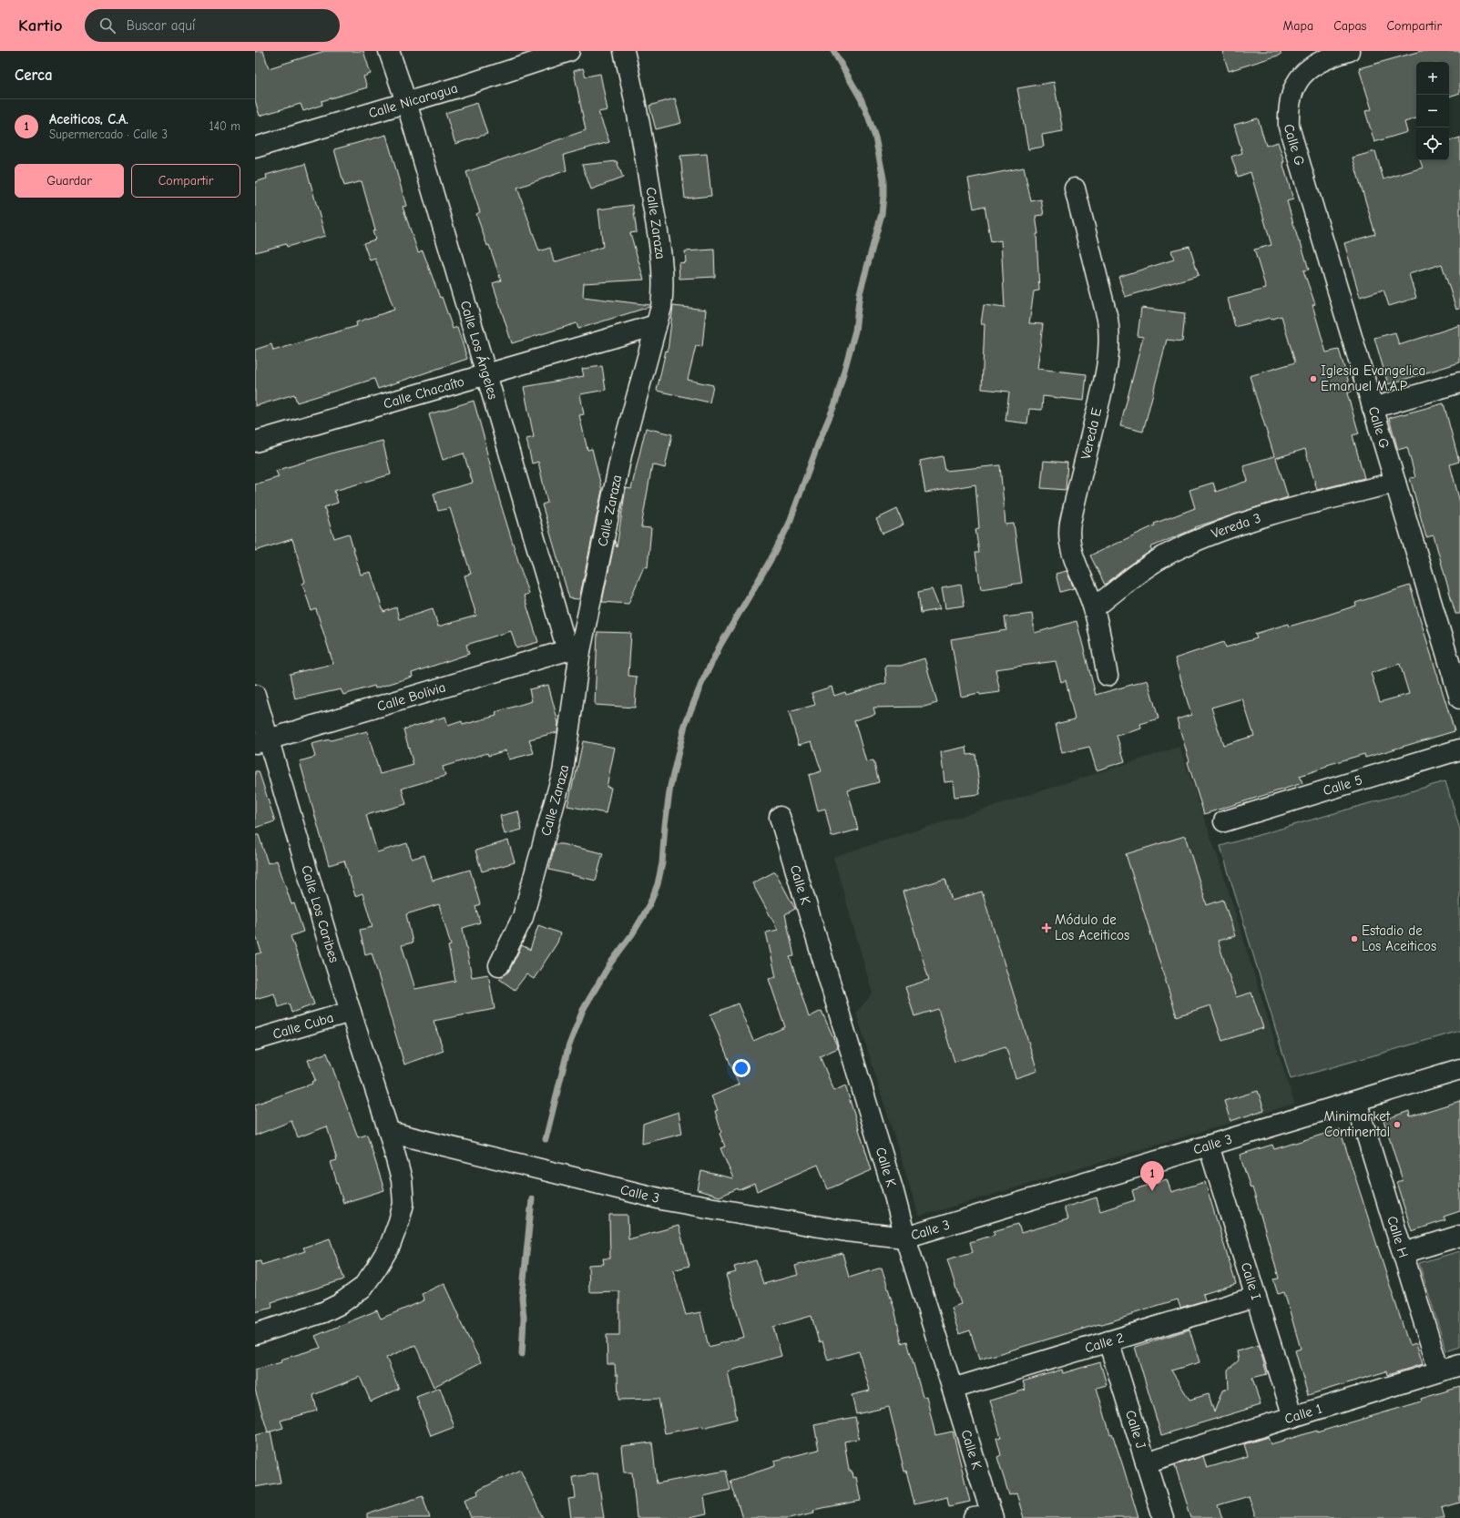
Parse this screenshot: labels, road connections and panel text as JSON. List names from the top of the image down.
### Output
{
  "streets": {
    "street": [
      "Calle Nicaragua",
      "Calle G",
      "Calle Zaraza",
      "Calle Los Ángeles",
      "Calle Chacaíto",
      "Vereda E",
      "Vereda 3",
      "Calle Bolivia",
      "Calle 5",
      "Calle K",
      "Calle Los Caribes",
      "Calle Cuba",
      "Calle 3",
      "Calle H",
      "Calle I",
      "Calle 2",
      "Calle 1",
      "Calle J"
    ]
  },
  "crossings": [
    ["Calle Nicaragua", "Calle Los Ángeles"],
    ["Calle G", "Vereda 3"],
    ["Calle Zaraza", "Calle Los Ángeles"],
    ["Calle Zaraza", "Calle Chacaíto"],
    ["Calle Zaraza", "Calle Bolivia"],
    ["Calle Los Ángeles", "Calle Chacaíto"],
    ["Calle Los Ángeles", "Calle Bolivia"],
    ["Vereda E", "Vereda 3"],
    ["Calle Bolivia", "Calle Los Caribes"],
    ["Calle K", "Calle 3"],
    ["Calle K", "Calle 2"],
    ["Calle Los Caribes", "Calle Cuba"],
    ["Calle Los Caribes", "Calle 3"],
    ["Calle 3", "Calle H"],
    ["Calle 3", "Calle I"],
    ["Calle H", "Calle 1"],
    ["Calle I", "Calle 2"],
    ["Calle I", "Calle 1"],
    ["Calle 2", "Calle J"],
    ["Calle 1", "Calle J"]
  ],
  "places": {
    "other": ["Iglesia Evangelica Emanuel M.A.P", "Estadio de Los Aceiticos", "Minimarket Continental"],
    "health": ["Módulo de Los Aceiticos"]
  },
  "page": {
    "header": "Kartio",
    "search": "Buscar aquí",
    "nav": ["Mapa", "Capas", "Compartir"],
    "heading": "Cerca",
    "map_buttons": ["+", "−"],
    "list": [
      {
        "mark": "1",
        "name": "Aceiticos, C.A.",
        "note": "Supermercado · Calle 3",
        "value": "140 m"
      }
    ],
    "buttons": ["Guardar", "Compartir"],
    "pins": "1"
  }
}
